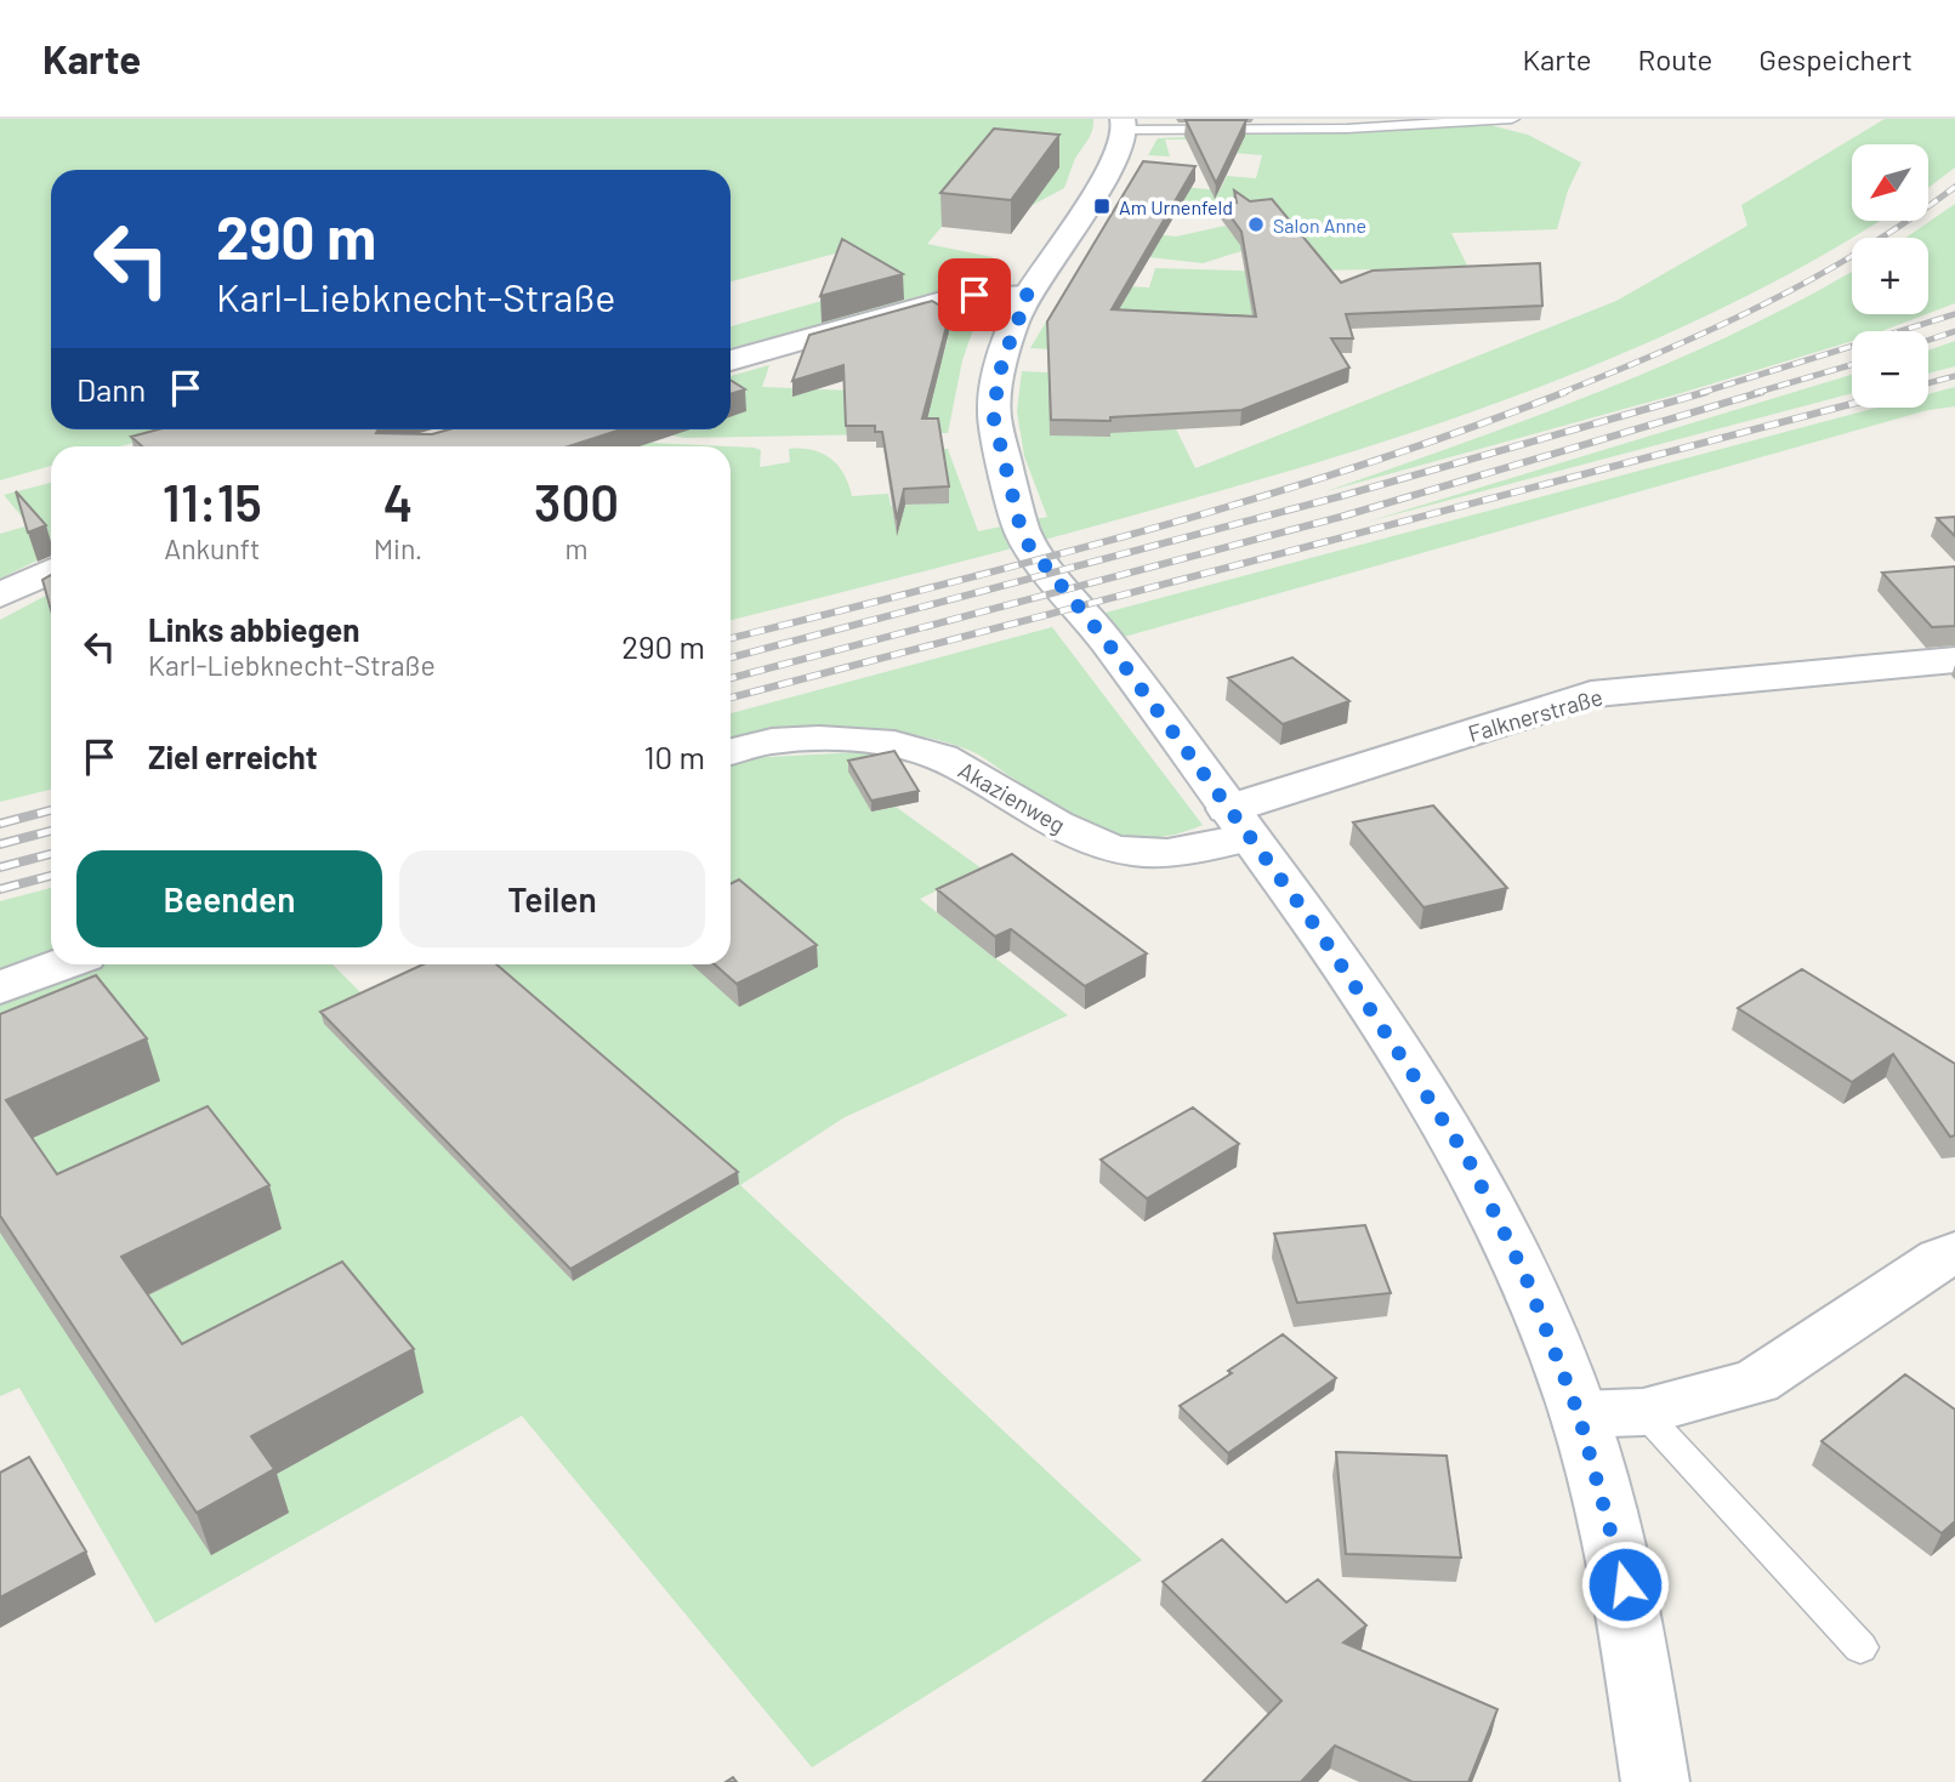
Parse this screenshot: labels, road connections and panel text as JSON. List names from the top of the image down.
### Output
{
  "streets": {
    "street": ["Falknerstraße", "Akazienweg"]
  },
  "crossings": [
    ["Falknerstraße", "Akazienweg"]
  ],
  "places": {
    "transit": ["Am Urnenfeld"],
    "other": ["Salon Anne"]
  },
  "north": "bottom left",
  "page": {
    "header": "Karte",
    "nav": ["Karte", "Route", "Gespeichert"],
    "map_buttons": ["+", "−"],
    "turn": ["290 m", "Karl-Liebknecht-Straße"],
    "then": "Dann",
    "eta": [
      "11:15",
      "Ankunft",
      "4",
      "Min.",
      "300",
      "m"
    ],
    "list": [
      {
        "name": "Links abbiegen",
        "note": "Karl-Liebknecht-Straße",
        "value": "290 m"
      },
      {
        "name": "Ziel erreicht",
        "value": "10 m"
      }
    ],
    "buttons": ["Beenden", "Teilen"]
  }
}
